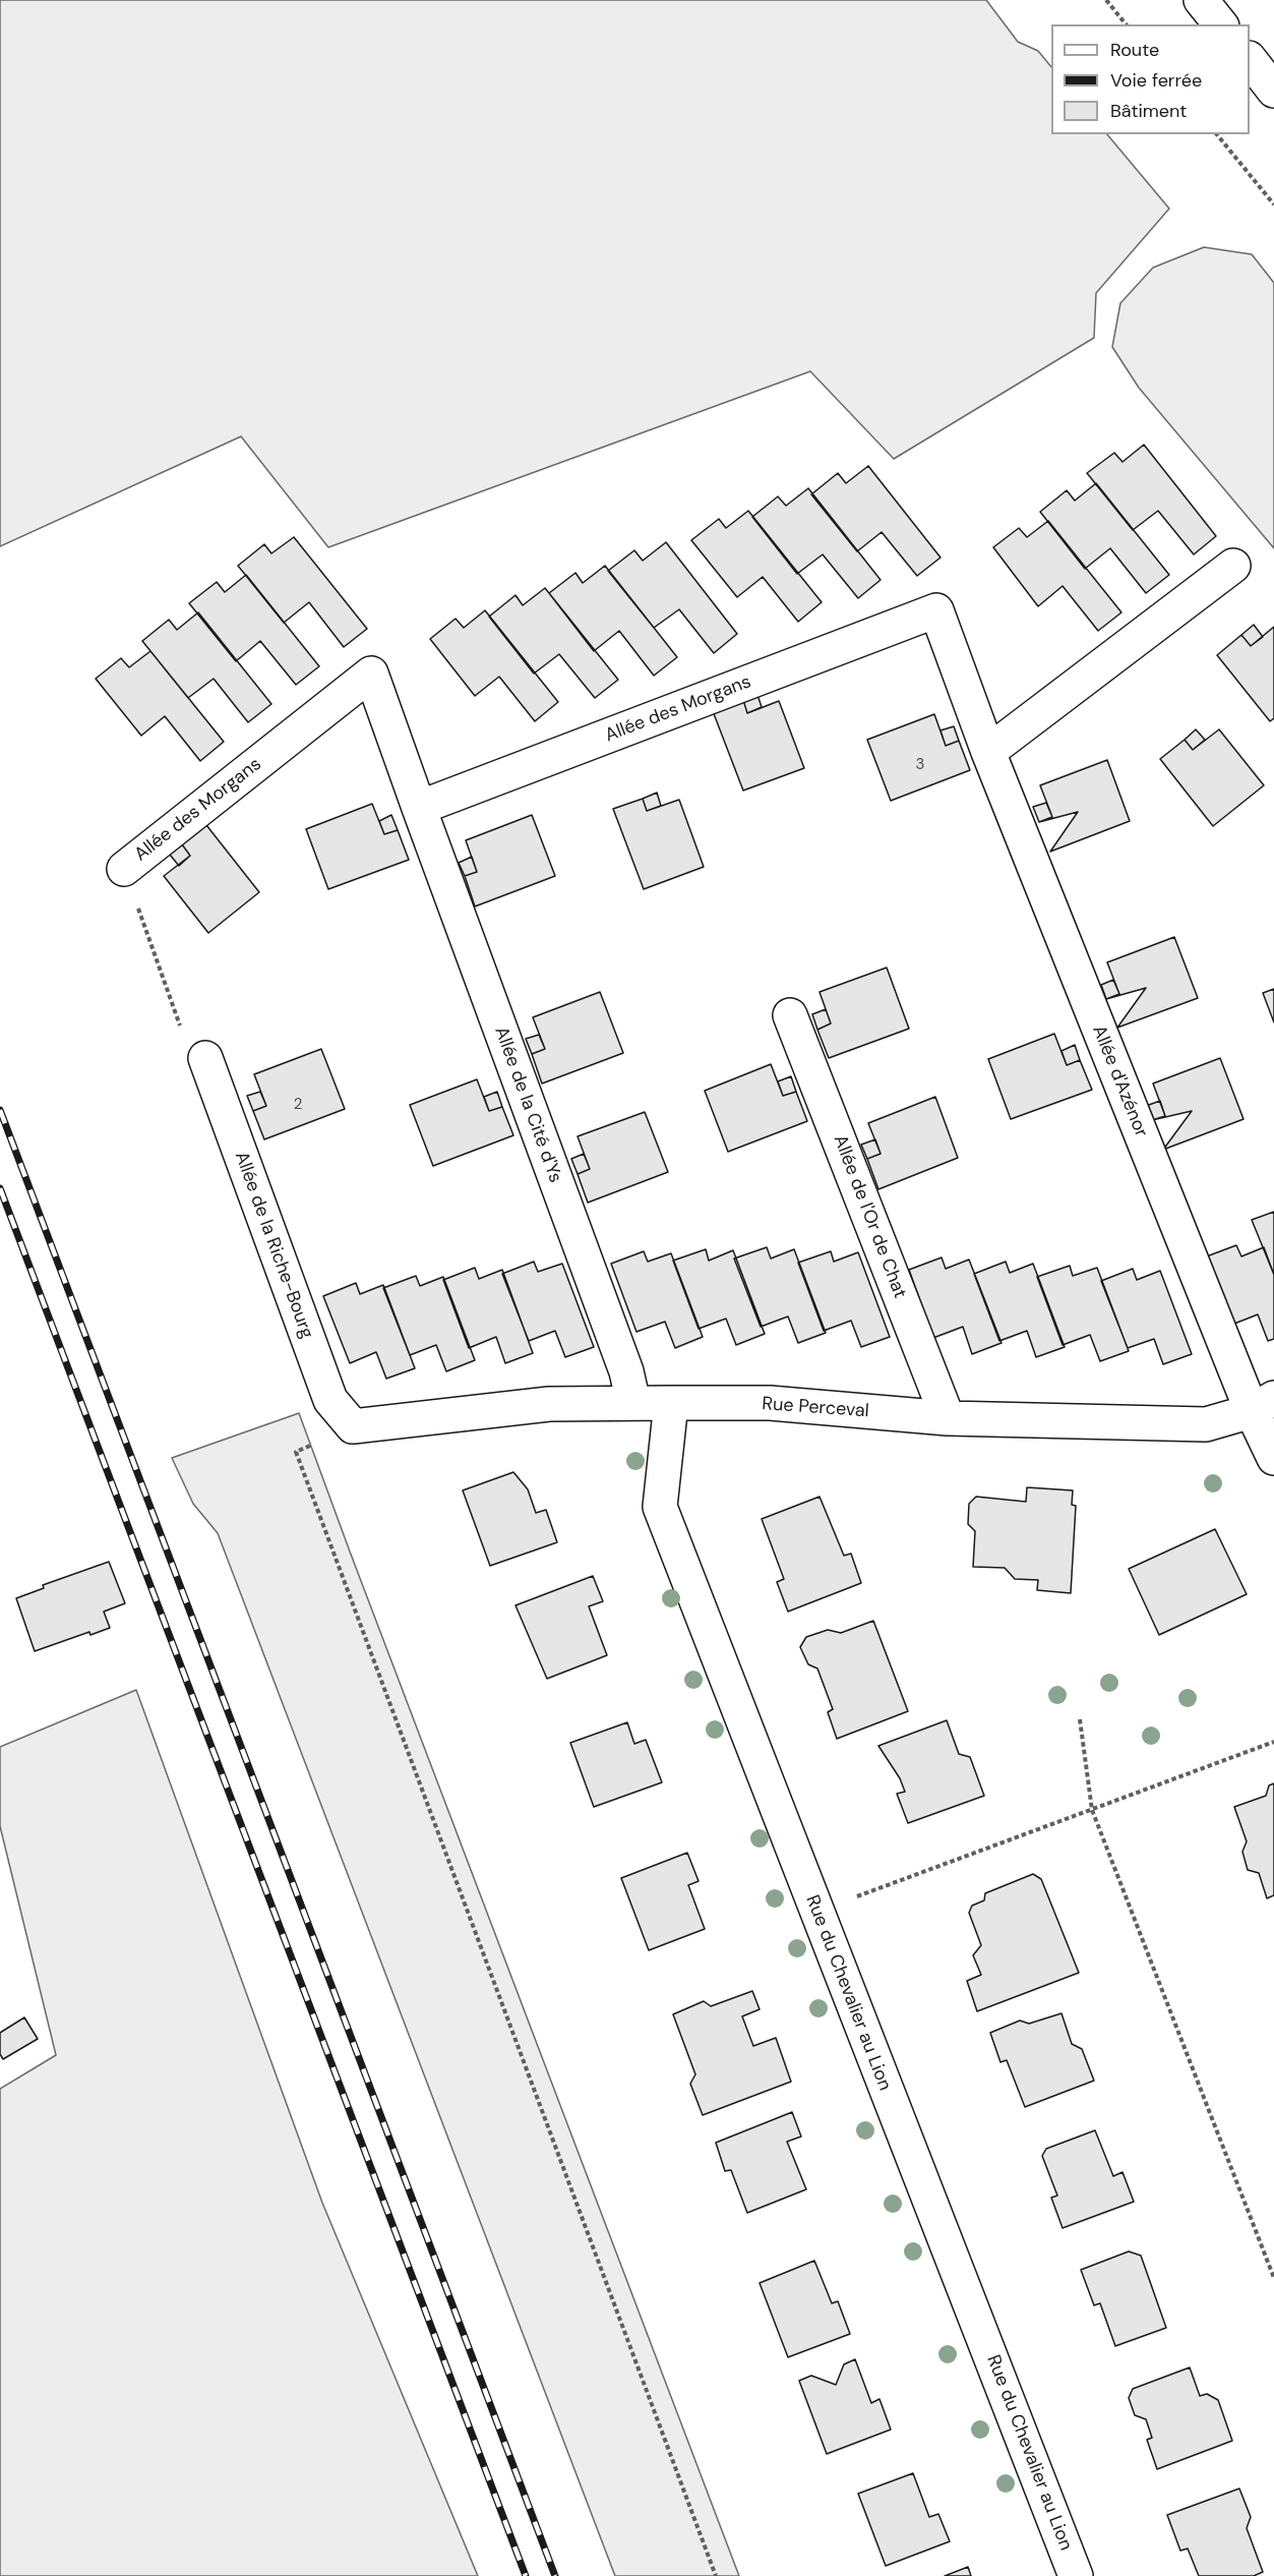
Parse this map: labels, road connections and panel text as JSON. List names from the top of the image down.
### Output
{
  "streets": {
    "street": [
      "Allée des Morgans",
      "Allée d'Azénor",
      "Allée de la Cité d'Ys",
      "Allée de l'Or de Chat",
      "Allée de la Riche-Bourg",
      "Rue Perceval",
      "Rue du Chevalier au Lion"
    ]
  },
  "crossings": [
    ["Allée des Morgans", "Allée d'Azénor"],
    ["Allée des Morgans", "Allée de la Cité d'Ys"],
    ["Allée d'Azénor", "Rue Perceval"],
    ["Allée de la Cité d'Ys", "Rue Perceval"],
    ["Allée de l'Or de Chat", "Rue Perceval"],
    ["Allée de la Riche-Bourg", "Rue Perceval"],
    ["Rue Perceval", "Rue du Chevalier au Lion"]
  ],
  "house_numbers": ["3", "2"],
  "legend": ["Route", "Voie ferrée", "Bâtiment"]
}
